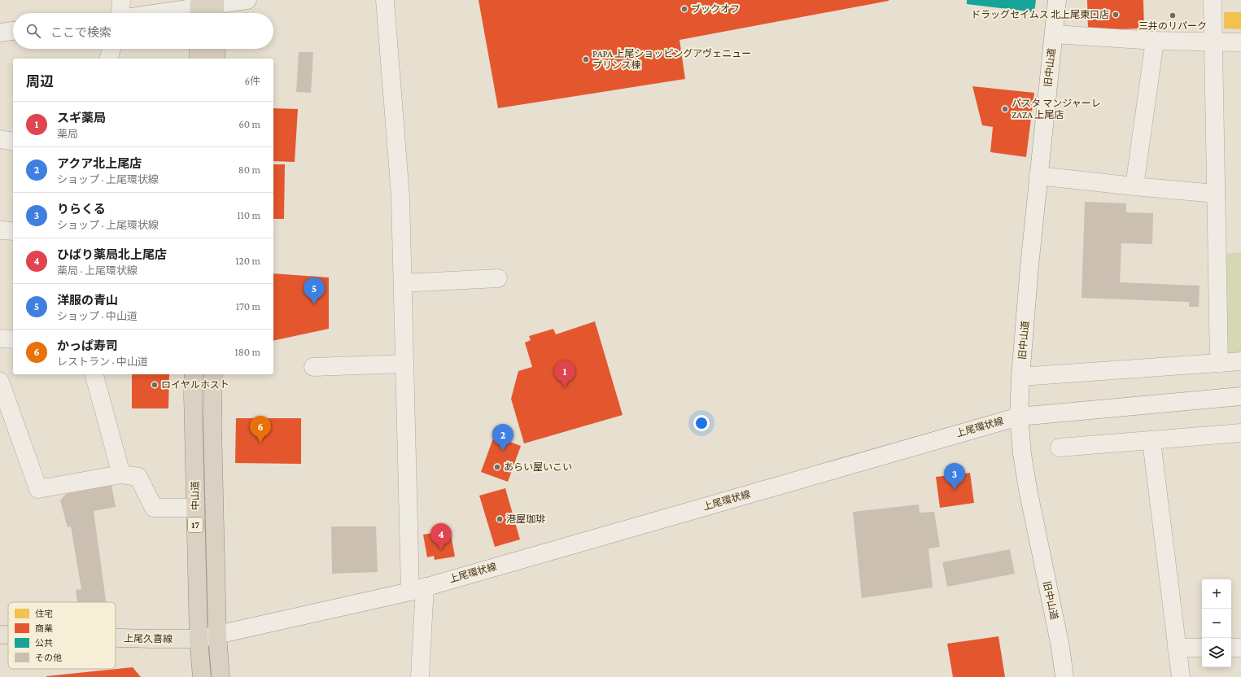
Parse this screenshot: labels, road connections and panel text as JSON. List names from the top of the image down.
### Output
{
  "streets": {
    "highway": ["中山道", "17"],
    "main road": ["上尾久喜線"],
    "street": ["旧中山道", "上尾環状線"]
  },
  "crossings": [
    ["旧中山道", "上尾環状線"],
    ["上尾環状線", "中山道"],
    ["上尾環状線", "上尾久喜線"],
    ["中山道", "上尾久喜線"]
  ],
  "places": [
    "ブックオフ",
    "ドラッグセイムス 北上尾東口店",
    "三井のリパーク",
    "PAPA 上尾ショッピングアヴェニュー プリンス棟",
    "パスタ マンジャーレ ZAZA 上尾店",
    "ロイヤルホスト",
    "あらい屋いこい",
    "港屋珈琲"
  ],
  "legend": [
    "住宅",
    "商業",
    "公共",
    "その他"
  ],
  "page": {
    "search": "ここで検索",
    "heading": ["周辺", "6件"],
    "list": [
      {
        "mark": "1",
        "name": "スギ薬局",
        "note": "薬局",
        "value": "60 m"
      },
      {
        "mark": "2",
        "name": "アクア北上尾店",
        "note": "ショップ · 上尾環状線",
        "value": "80 m"
      },
      {
        "mark": "3",
        "name": "りらくる",
        "note": "ショップ · 上尾環状線",
        "value": "110 m"
      },
      {
        "mark": "4",
        "name": "ひばり薬局北上尾店",
        "note": "薬局 · 上尾環状線",
        "value": "120 m"
      },
      {
        "mark": "5",
        "name": "洋服の青山",
        "note": "ショップ · 中山道",
        "value": "170 m"
      },
      {
        "mark": "6",
        "name": "かっぱ寿司",
        "note": "レストラン · 中山道",
        "value": "180 m"
      }
    ],
    "pins": [
      "5",
      "1",
      "6",
      "2",
      "3",
      "4"
    ],
    "map_buttons": ["+", "−"]
  }
}
